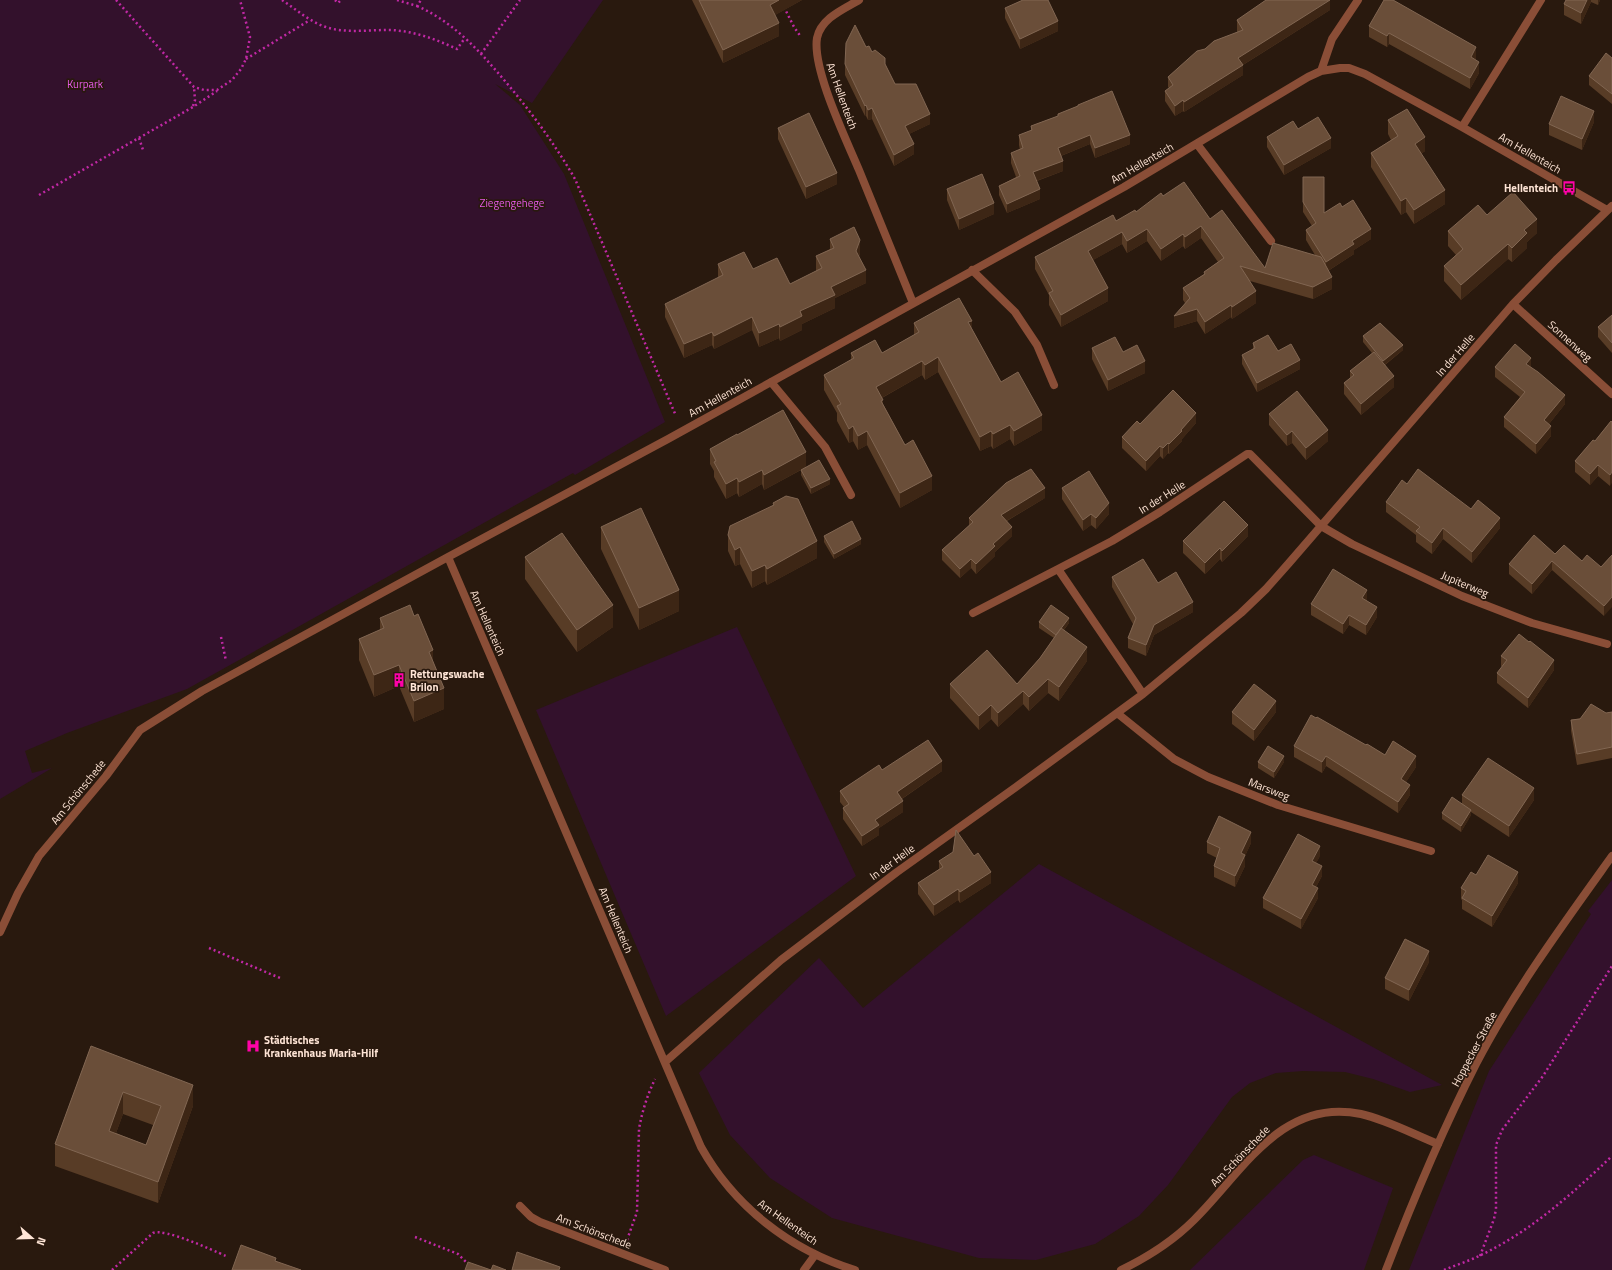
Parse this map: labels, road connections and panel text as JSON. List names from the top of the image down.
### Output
{
  "streets": {
    "street": [
      "Am Hellenteich",
      "Sonnenweg",
      "In der Helle",
      "Jupiterweg",
      "Marsweg",
      "Am Schönschede",
      "Hoppecker Straße"
    ]
  },
  "crossings": [
    ["Am Hellenteich", "In der Helle"],
    ["Am Hellenteich", "Am Schönschede"],
    ["Sonnenweg", "In der Helle"],
    ["In der Helle", "Jupiterweg"],
    ["In der Helle", "Marsweg"],
    ["Am Schönschede", "Hoppecker Straße"]
  ],
  "parks": ["Kurpark", "Ziegengehege"],
  "places": {
    "bus stop": ["Hellenteich"],
    "building": ["Rettungswache Brilon"],
    "hospital": ["Städtisches Krankenhaus Maria-Hilf"]
  },
  "north": "right"
}
